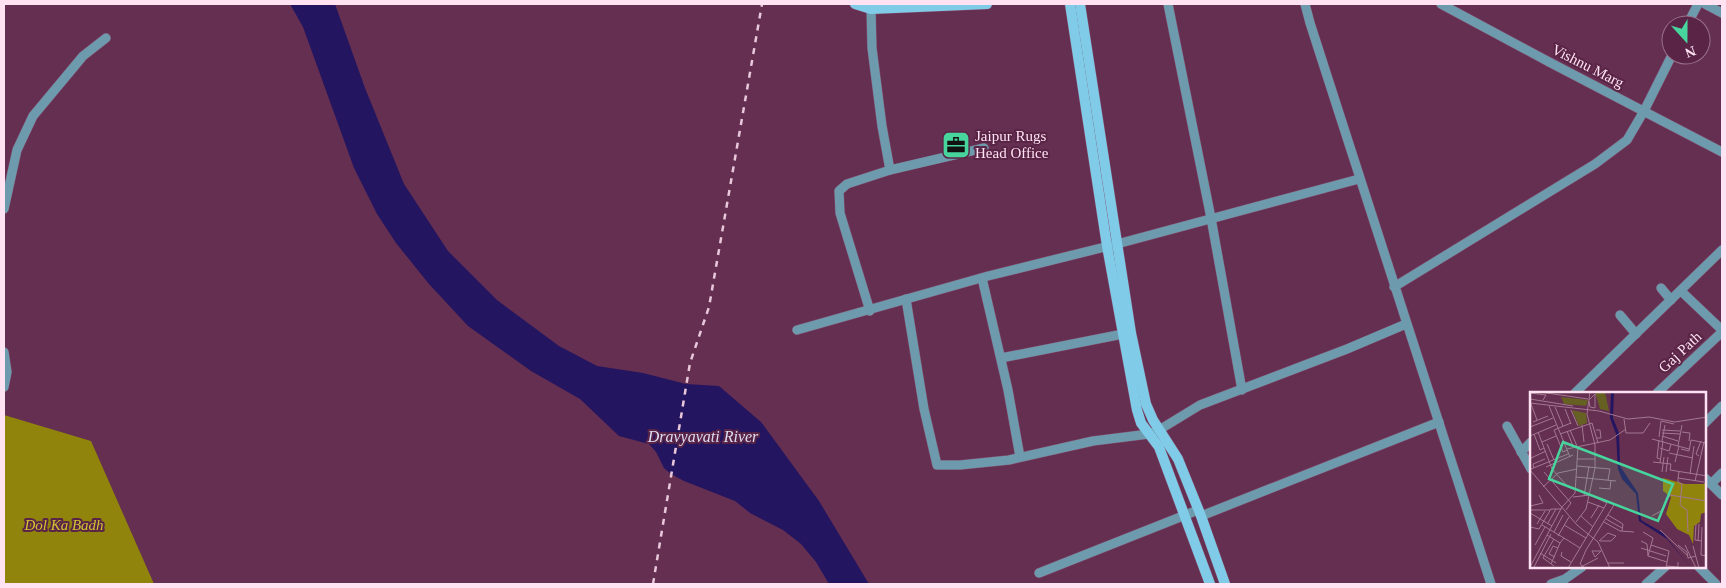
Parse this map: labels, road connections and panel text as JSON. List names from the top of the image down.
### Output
{
  "streets": {
    "street": ["Vishnu Marg", "Gaj Path"]
  },
  "water": ["Dravyavati River"],
  "parks": ["Dol Ka Badh"],
  "places": {
    "office": ["Jaipur Rugs Head Office"]
  },
  "north": "bottom"
}
